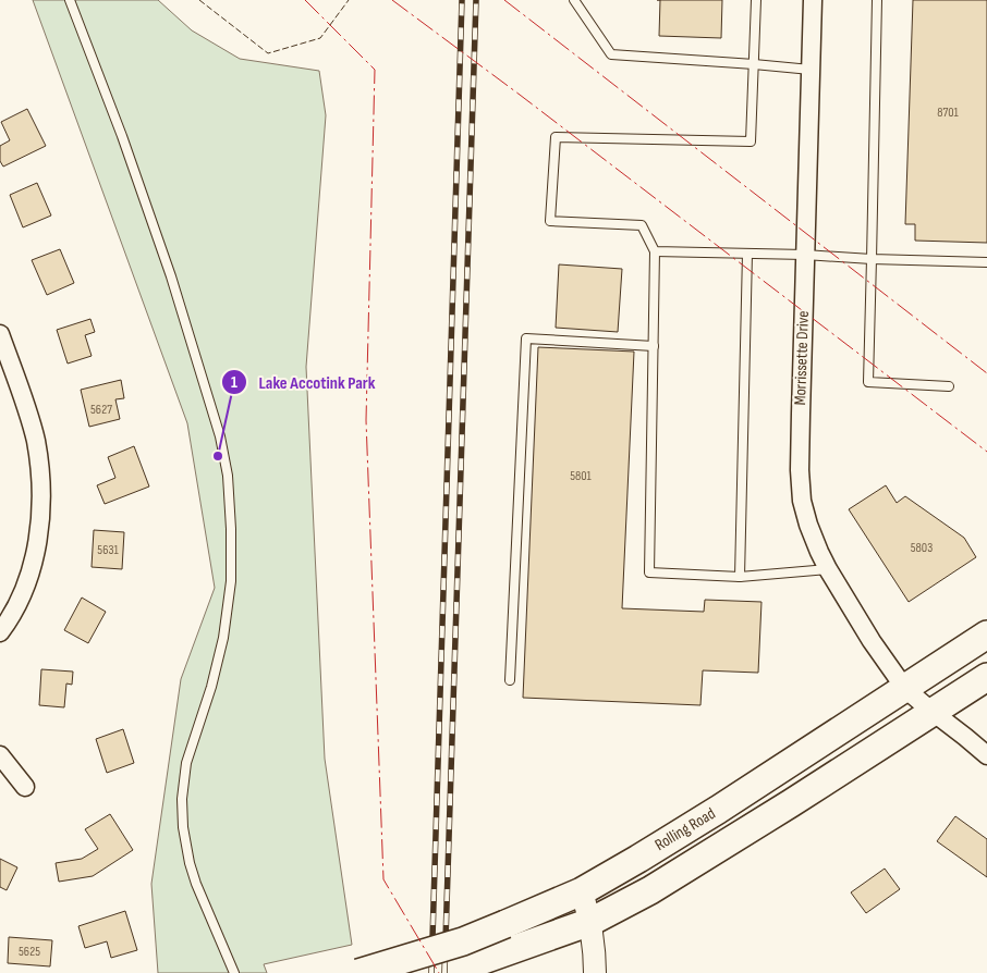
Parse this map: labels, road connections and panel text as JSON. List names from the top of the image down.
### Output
{
  "streets": {
    "main road": ["Rolling Road"],
    "street": ["Morrissette Drive"]
  },
  "crossings": [
    ["Morrissette Drive", "Rolling Road"]
  ],
  "places": ["Lake Accotink Park"],
  "house_numbers": [
    "8701",
    "5627",
    "5801",
    "5803",
    "5631",
    "5625"
  ]
}
